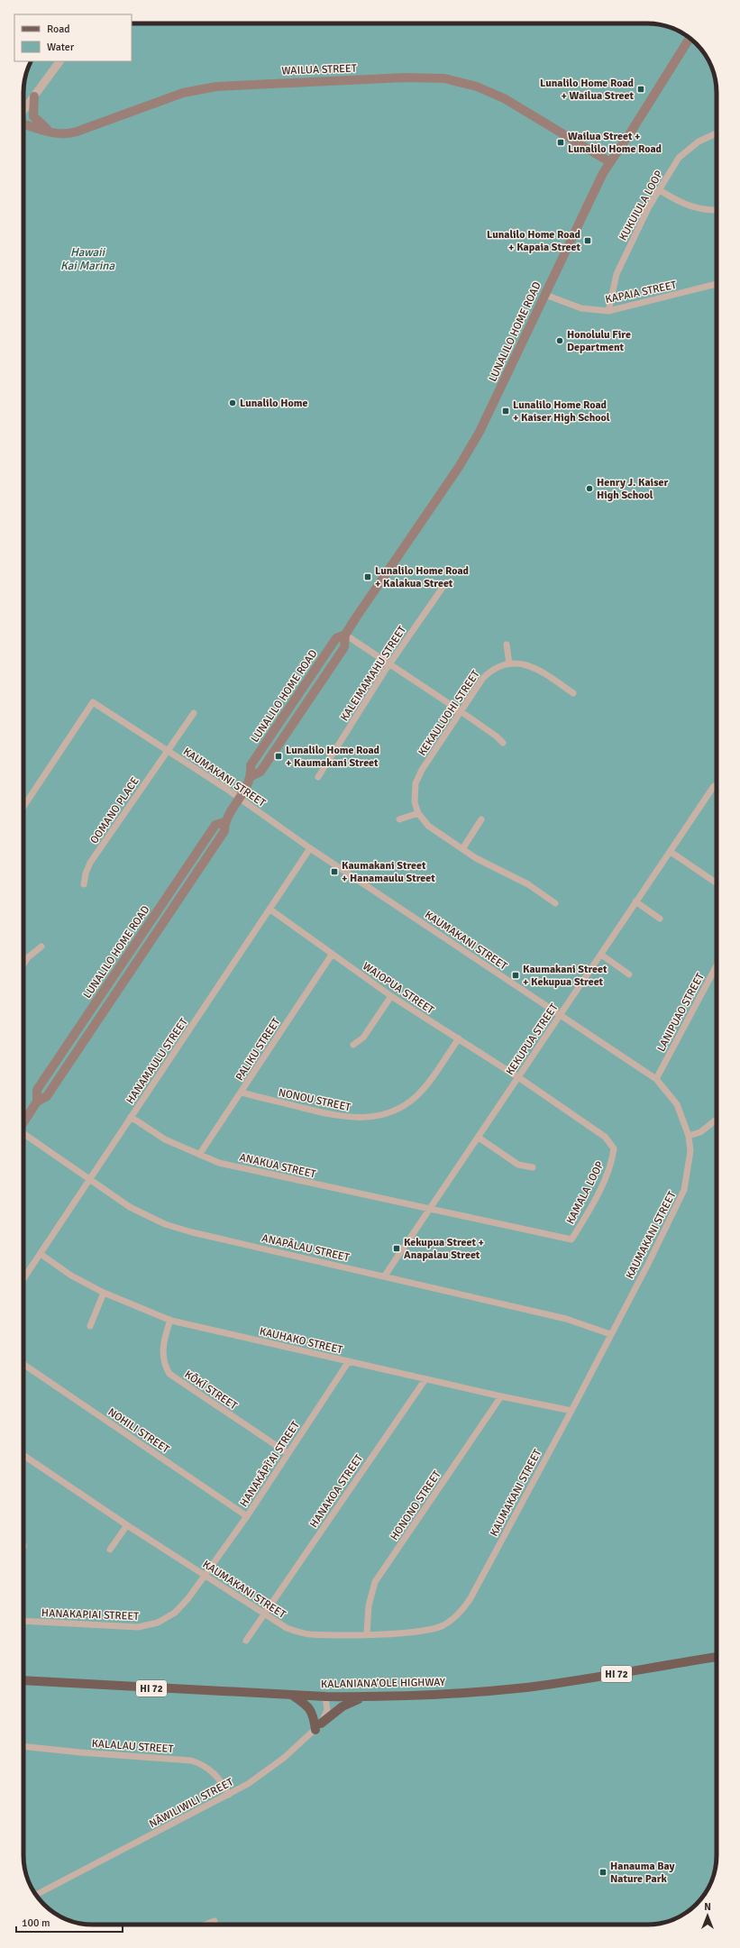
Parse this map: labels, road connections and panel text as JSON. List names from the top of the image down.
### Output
{
  "streets": {
    "main road": [
      "WAILUA STREET",
      "LUNALILO HOME ROAD",
      "HI 72",
      "KALANIANA’OLE HIGHWAY"
    ],
    "street": [
      "KUKUIULA LOOP",
      "KAPAIA STREET",
      "KALEIMAMAHU STREET",
      "KEKAULUOHI STREET",
      "KAUMAKANI STREET",
      "OOMANO PLACE",
      "WAIOPUA STREET",
      "LANIPUAO STREET",
      "KEKUPUA STREET",
      "PALIKU STREET",
      "HANAMAULU STREET",
      "NONOU STREET",
      "ANAKUA STREET",
      "KAMALA LOOP",
      "ANAPĀLAU STREET",
      "KAUHAKO STREET",
      "KŌKĪ STREET",
      "NOHILI STREET",
      "HANAKĀPĪ‘AI STREET",
      "HANAKOA STREET",
      "HONONO STREET",
      "HANAKAPIAI STREET",
      "KALALAU STREET",
      "NĀWILIWILI STREET"
    ]
  },
  "crossings": [
    ["WAILUA STREET", "LUNALILO HOME ROAD"],
    ["KUKUIULA LOOP", "KAPAIA STREET"],
    ["KAPAIA STREET", "LUNALILO HOME ROAD"],
    ["LUNALILO HOME ROAD", "KAUMAKANI STREET"],
    ["KAUMAKANI STREET", "OOMANO PLACE"],
    ["KAUMAKANI STREET", "LANIPUAO STREET"],
    ["KAUMAKANI STREET", "KEKUPUA STREET"],
    ["KAUMAKANI STREET", "HANAMAULU STREET"],
    ["KAUMAKANI STREET", "ANAPĀLAU STREET"],
    ["KAUMAKANI STREET", "KAUHAKO STREET"],
    ["KAUMAKANI STREET", "HANAKĀPĪ‘AI STREET"],
    ["KAUMAKANI STREET", "HANAKOA STREET"],
    ["KAUMAKANI STREET", "HONONO STREET"],
    ["KAUMAKANI STREET", "HANAKAPIAI STREET"],
    ["WAIOPUA STREET", "KEKUPUA STREET"],
    ["WAIOPUA STREET", "PALIKU STREET"],
    ["WAIOPUA STREET", "HANAMAULU STREET"],
    ["WAIOPUA STREET", "NONOU STREET"],
    ["WAIOPUA STREET", "KAMALA LOOP"],
    ["KEKUPUA STREET", "ANAKUA STREET"],
    ["KEKUPUA STREET", "KAMALA LOOP"],
    ["KEKUPUA STREET", "ANAPĀLAU STREET"],
    ["PALIKU STREET", "NONOU STREET"],
    ["PALIKU STREET", "ANAKUA STREET"],
    ["HANAMAULU STREET", "ANAKUA STREET"],
    ["HANAMAULU STREET", "ANAPĀLAU STREET"],
    ["HANAMAULU STREET", "KAUHAKO STREET"],
    ["ANAKUA STREET", "KAMALA LOOP"],
    ["KAUHAKO STREET", "KŌKĪ STREET"],
    ["KAUHAKO STREET", "HANAKĀPĪ‘AI STREET"],
    ["KAUHAKO STREET", "HANAKOA STREET"],
    ["KAUHAKO STREET", "HONONO STREET"],
    ["KŌKĪ STREET", "HANAKĀPĪ‘AI STREET"],
    ["NOHILI STREET", "HANAKĀPĪ‘AI STREET"],
    ["HANAKĀPĪ‘AI STREET", "HANAKAPIAI STREET"],
    ["KALANIANA’OLE HIGHWAY", "NĀWILIWILI STREET"],
    ["KALALAU STREET", "NĀWILIWILI STREET"]
  ],
  "water": ["Hawaii Kai Marina"],
  "places": {
    "transit": [
      "Lunalilo Home Road + Wailua Street",
      "Wailua Street + Lunalilo Home Road",
      "Lunalilo Home Road + Kapaia Street",
      "Lunalilo Home Road + Kaiser High School",
      "Lunalilo Home Road + Kalakua Street",
      "Lunalilo Home Road + Kaumakani Street",
      "Kaumakani Street + Hanamaulu Street",
      "Kaumakani Street + Kekupua Street",
      "Kekupua Street + Anapalau Street",
      "Hanauma Bay Nature Park"
    ],
    "other": ["Honolulu Fire Department", "Lunalilo Home", "Henry J. Kaiser High School"]
  },
  "legend": ["Road", "Water"],
  "scale_bar": "100 m",
  "north": "top"
}
